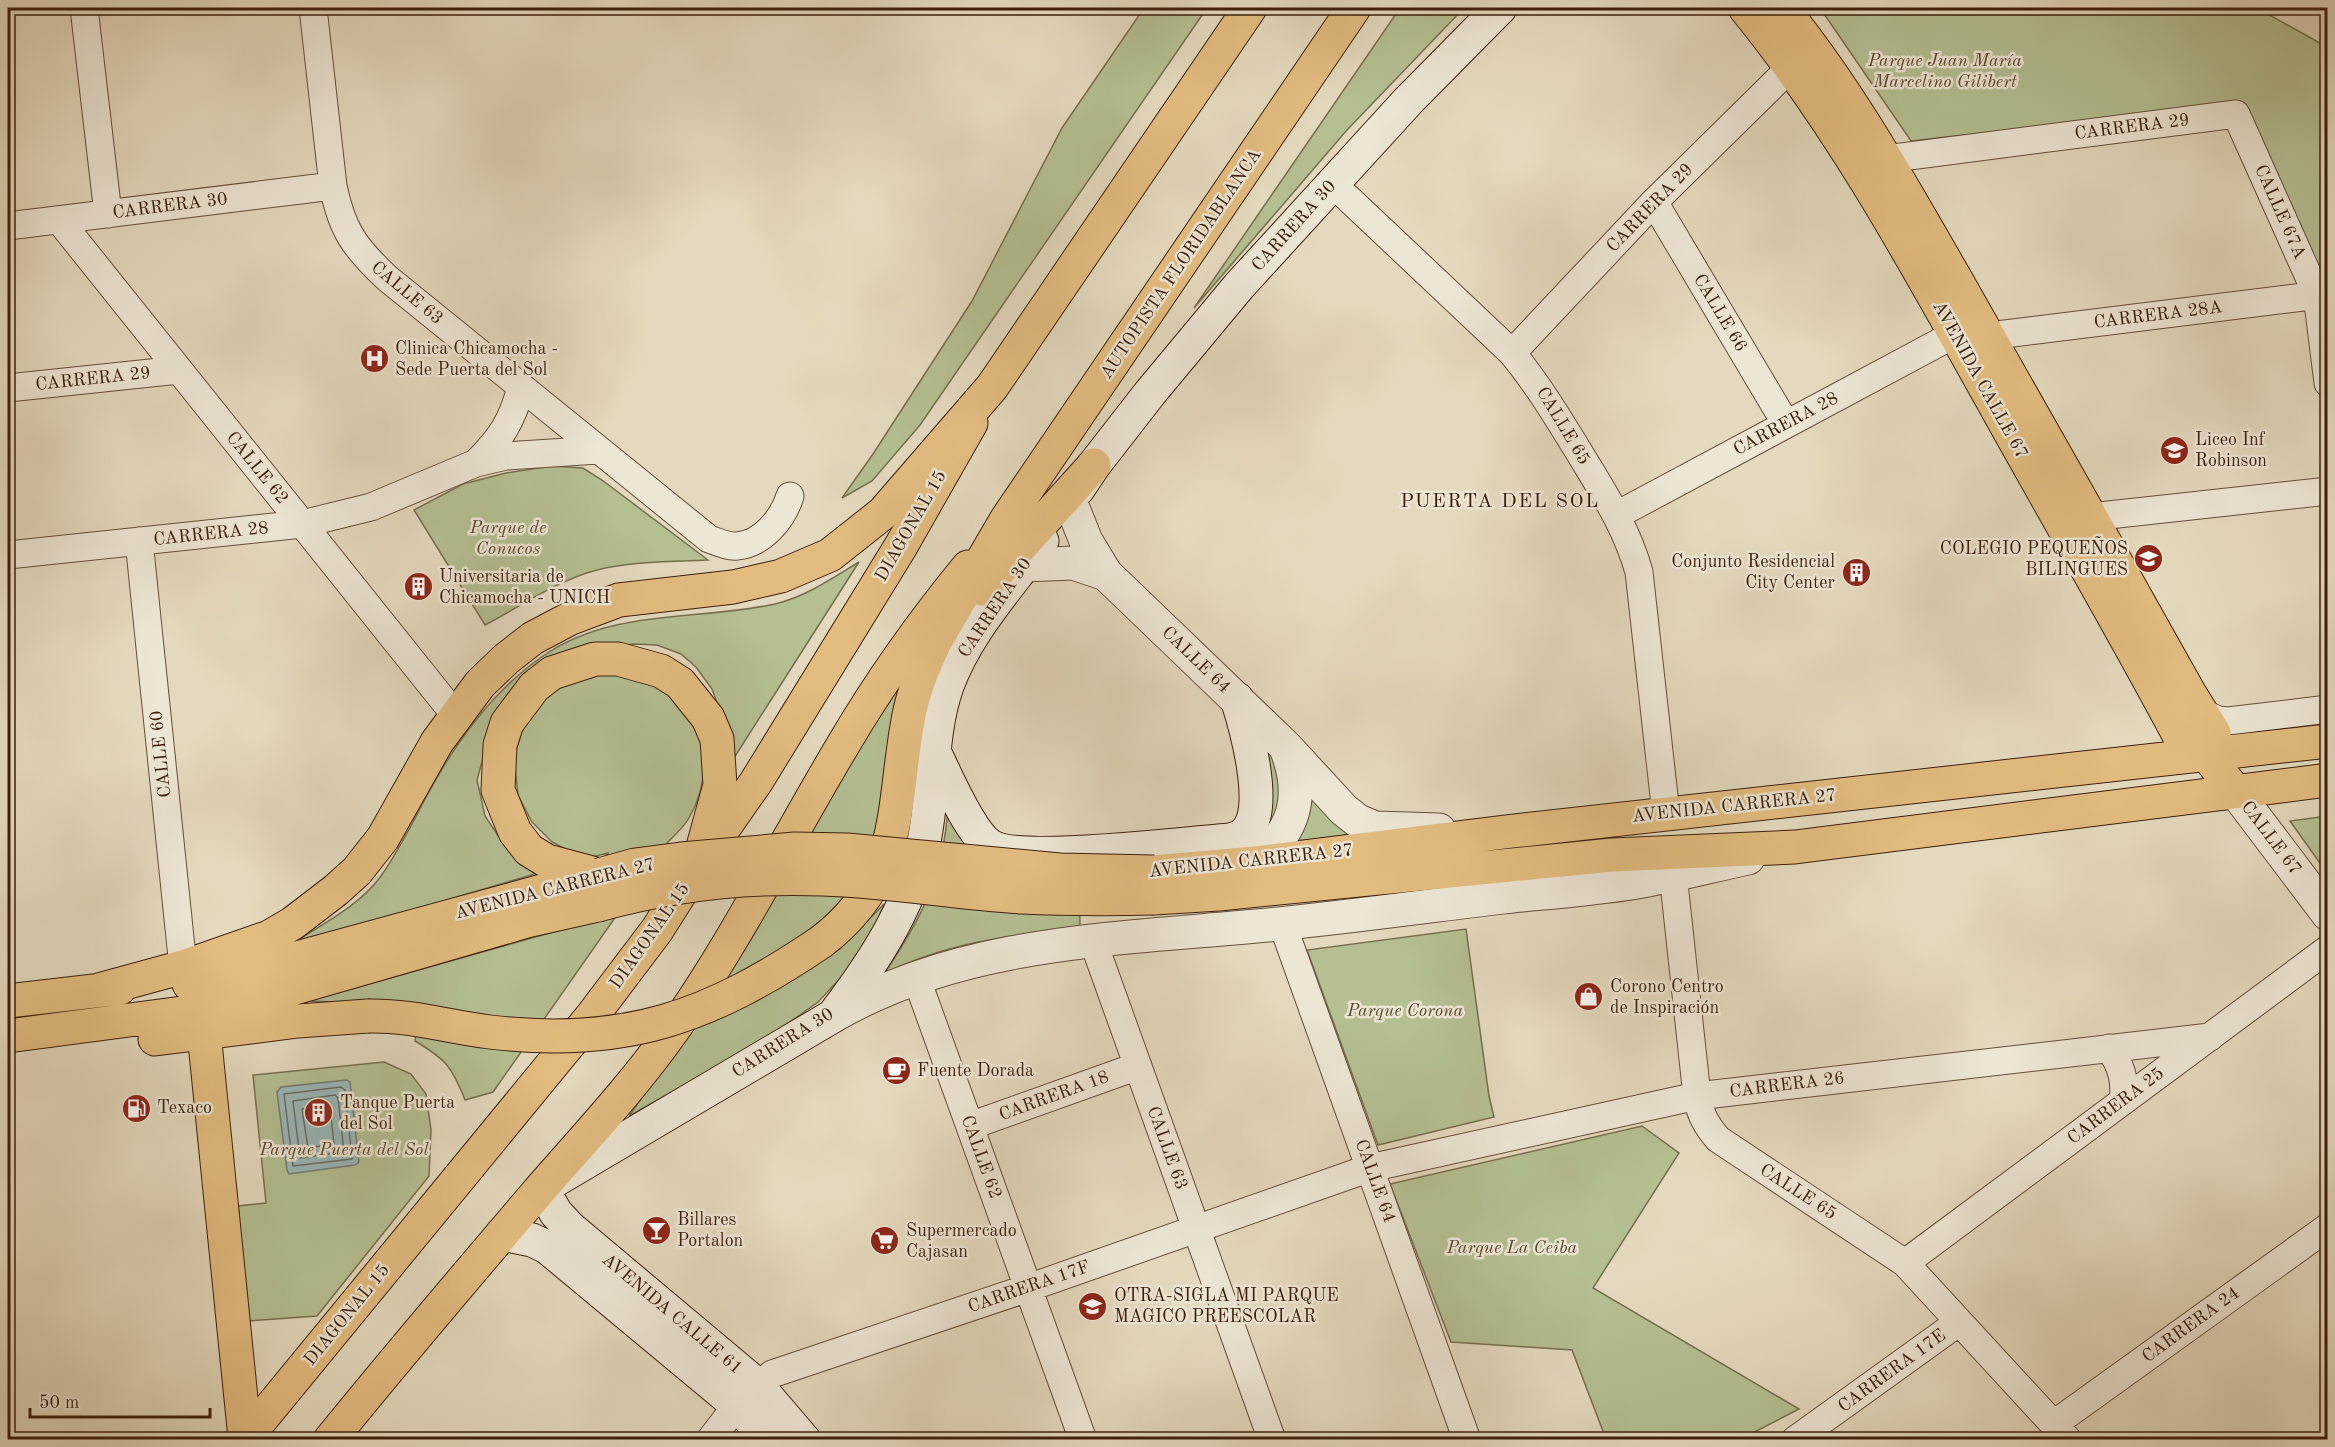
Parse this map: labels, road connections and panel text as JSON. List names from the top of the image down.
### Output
{
  "streets": {
    "main road": [
      "CARRERA 30",
      "AUTOPISTA FLORIDABLANCA",
      "CALLE 63",
      "AVENIDA CALLE 67",
      "DIAGONAL 15",
      "CALLE 64",
      "AVENIDA CARRERA 27",
      "CALLE 67",
      "AVENIDA CALLE 61"
    ],
    "street": [
      "CARRERA 29",
      "CALLE 67A",
      "CALLE 66",
      "CARRERA 28A",
      "CARRERA 28",
      "CALLE 65",
      "CALLE 62",
      "CALLE 60",
      "CARRERA 26",
      "CARRERA 18",
      "CARRERA 25",
      "CARRERA 17F",
      "CARRERA 24",
      "CARRERA 17E"
    ]
  },
  "crossings": [
    ["CARRERA 29", "CALLE 67A"],
    ["CARRERA 29", "CALLE 66"],
    ["CARRERA 29", "AVENIDA CALLE 67"],
    ["CARRERA 29", "CALLE 65"],
    ["CARRERA 29", "CALLE 62"],
    ["CARRERA 30", "CALLE 63"],
    ["CARRERA 30", "CALLE 65"],
    ["CARRERA 30", "CALLE 62"],
    ["CARRERA 30", "CALLE 64"],
    ["CARRERA 30", "AVENIDA CARRERA 27"],
    ["CARRERA 30", "AVENIDA CALLE 61"],
    ["CALLE 67A", "CARRERA 28A"],
    ["CALLE 63", "CARRERA 28"],
    ["CALLE 63", "AVENIDA CARRERA 27"],
    ["CALLE 63", "CARRERA 18"],
    ["CALLE 63", "CARRERA 17F"],
    ["CALLE 66", "CARRERA 28"],
    ["CARRERA 28A", "AVENIDA CALLE 67"],
    ["AVENIDA CALLE 67", "CARRERA 28"],
    ["AVENIDA CALLE 67", "AVENIDA CARRERA 27"],
    ["AVENIDA CALLE 67", "CALLE 67"],
    ["CARRERA 28", "CALLE 65"],
    ["CARRERA 28", "CALLE 62"],
    ["CARRERA 28", "CALLE 60"],
    ["CALLE 65", "AVENIDA CARRERA 27"],
    ["CALLE 65", "CARRERA 26"],
    ["CALLE 65", "CARRERA 25"],
    ["CALLE 65", "CARRERA 24"],
    ["CALLE 65", "CARRERA 17E"],
    ["CALLE 62", "AVENIDA CARRERA 27"],
    ["CALLE 62", "CARRERA 18"],
    ["CALLE 62", "CARRERA 17F"],
    ["CALLE 64", "AVENIDA CARRERA 27"],
    ["CALLE 64", "CARRERA 26"],
    ["CALLE 64", "CARRERA 17F"],
    ["AVENIDA CARRERA 27", "CALLE 67"],
    ["CARRERA 26", "CARRERA 25"],
    ["CARRERA 26", "CARRERA 17F"],
    ["CARRERA 17F", "AVENIDA CALLE 61"]
  ],
  "districts": ["PUERTA DEL SOL"],
  "parks": [
    "Parque Juan María Marcelino Gilibert",
    "Parque de Conucos",
    "Parque Corona",
    "Parque Puerta del Sol",
    "Parque La Ceiba"
  ],
  "places": {
    "hospital": ["Clinica Chicamocha - Sede Puerta del Sol"],
    "school or university": ["Liceo Inf Robinson", "COLEGIO PEQUEÑOS BILINGUES", "OTRA-SIGLA MI PARQUE MAGICO PREESCOLAR"],
    "building": ["Conjunto Residencial City Center", "Universitaria de Chicamocha - UNICH", "Tanque Puerta del Sol"],
    "shop": ["Corono Centro de Inspiración"],
    "cafe": ["Fuente Dorada"],
    "fuel station": ["Texaco"],
    "bar": ["Billares Portalon"],
    "supermarket": ["Supermercado Cajasan"]
  },
  "scale_bar": "50 m"
}
